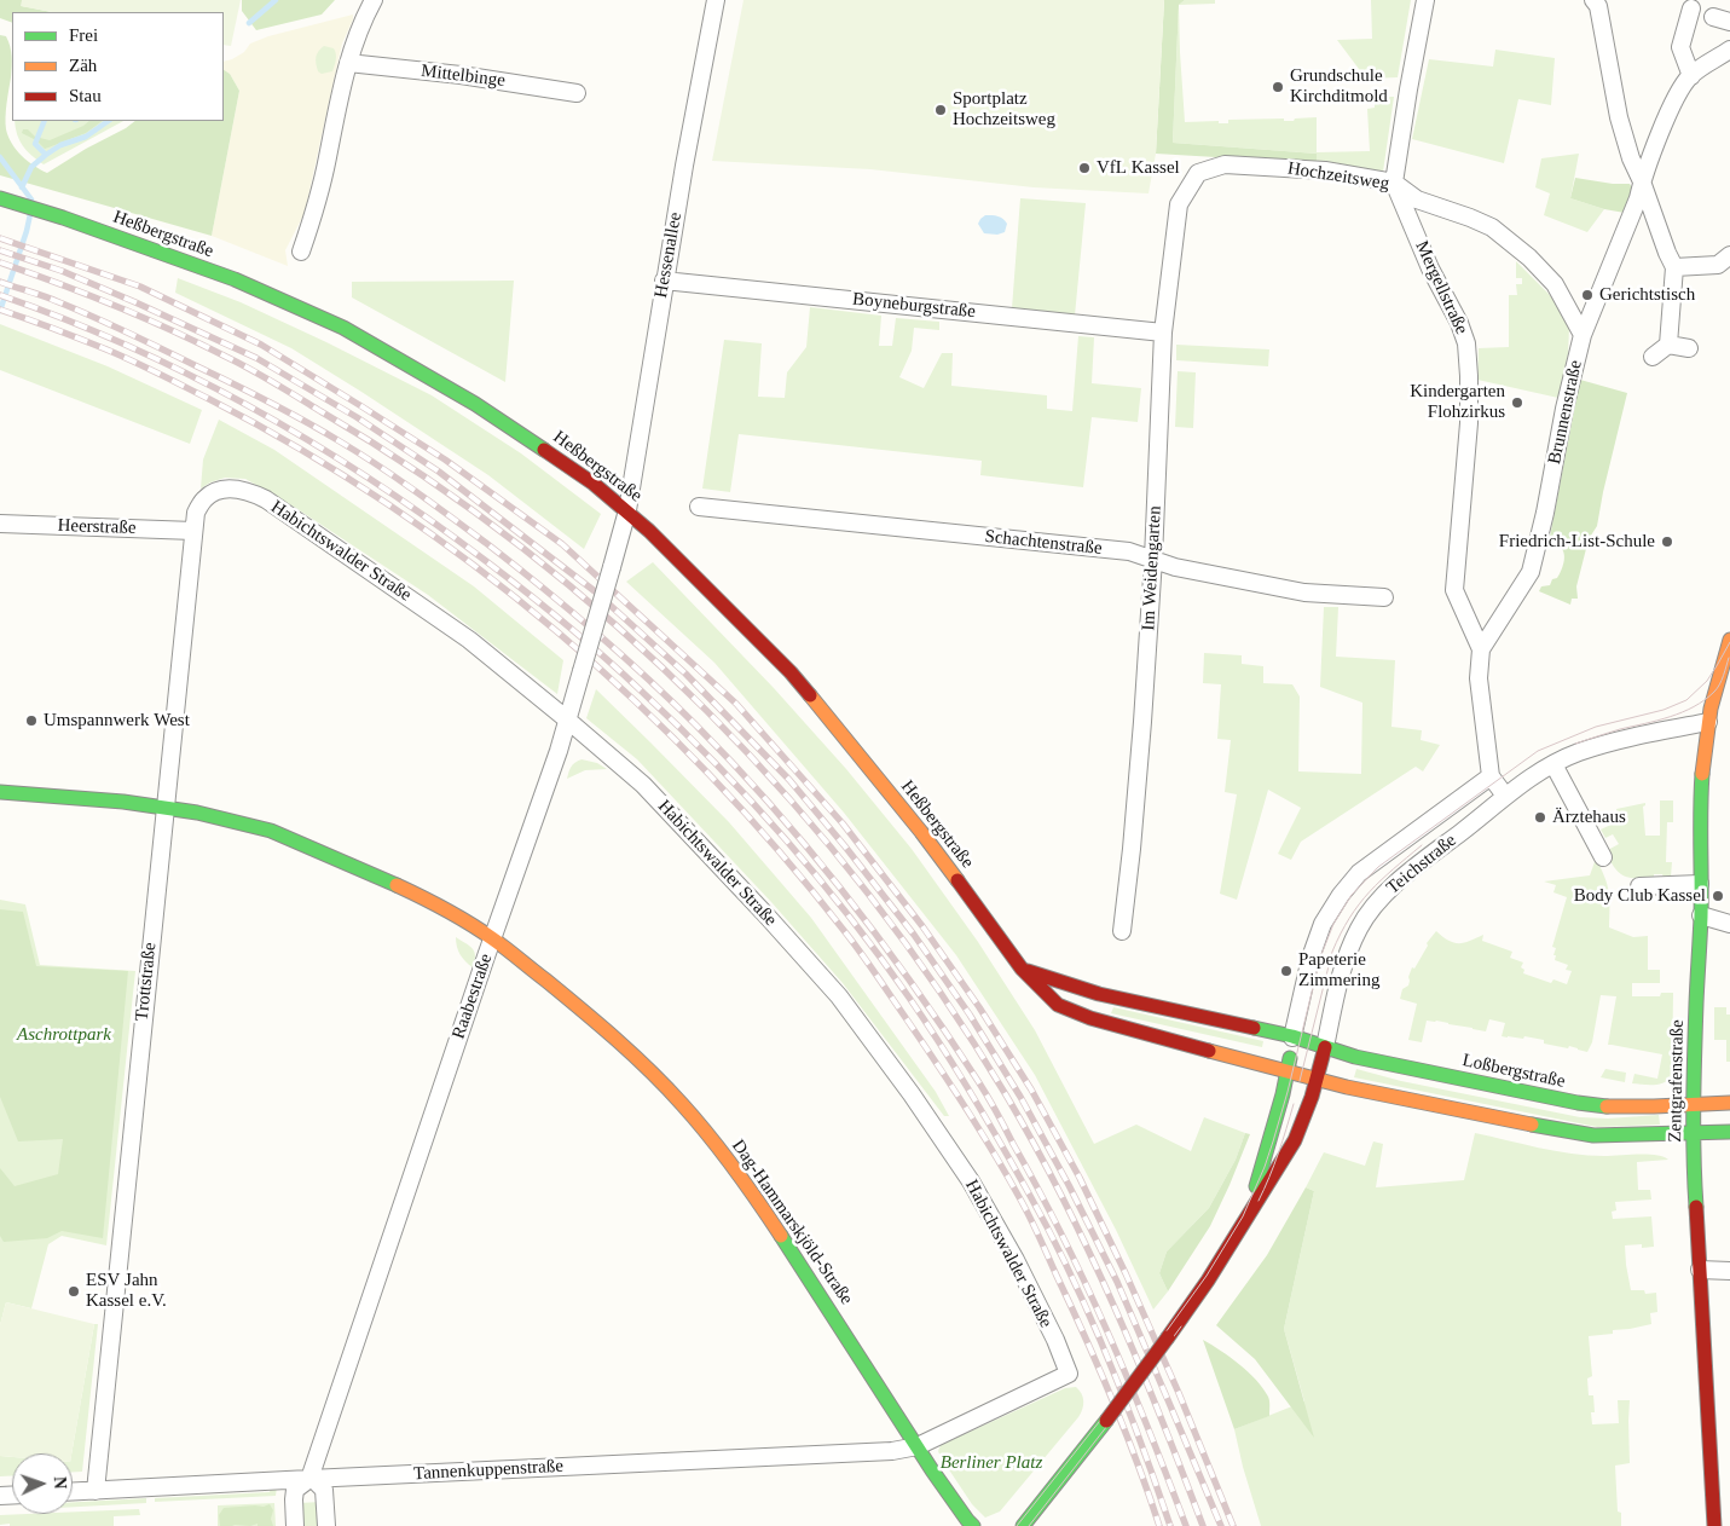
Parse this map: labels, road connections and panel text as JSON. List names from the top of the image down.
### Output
{
  "streets": {
    "main road": [
      "Heßbergstraße",
      "Teichstraße",
      "Loßbergstraße",
      "Zentgrafenstraße",
      "Dag-Hammarskjöld-Straße"
    ],
    "street": [
      "Mittelbinge",
      "Hochzeitsweg",
      "Hessenallee",
      "Mergellstraße",
      "Boyneburgstraße",
      "Brunnenstraße",
      "Heerstraße",
      "Schachtenstraße",
      "Habichtswalder Straße",
      "Im Weidengarten",
      "Trottstraße",
      "Raabestraße",
      "Tannenkuppenstraße"
    ]
  },
  "crossings": [
    ["Hochzeitsweg", "Mergellstraße"],
    ["Hochzeitsweg", "Brunnenstraße"],
    ["Hochzeitsweg", "Im Weidengarten"],
    ["Heßbergstraße", "Hessenallee"],
    ["Heßbergstraße", "Teichstraße"],
    ["Heßbergstraße", "Raabestraße"],
    ["Hessenallee", "Boyneburgstraße"],
    ["Hessenallee", "Raabestraße"],
    ["Mergellstraße", "Brunnenstraße"],
    ["Boyneburgstraße", "Im Weidengarten"],
    ["Brunnenstraße", "Teichstraße"],
    ["Heerstraße", "Trottstraße"],
    ["Schachtenstraße", "Im Weidengarten"],
    ["Habichtswalder Straße", "Trottstraße"],
    ["Habichtswalder Straße", "Raabestraße"],
    ["Habichtswalder Straße", "Dag-Hammarskjöld-Straße"],
    ["Habichtswalder Straße", "Tannenkuppenstraße"],
    ["Teichstraße", "Loßbergstraße"],
    ["Teichstraße", "Zentgrafenstraße"],
    ["Trottstraße", "Dag-Hammarskjöld-Straße"],
    ["Trottstraße", "Tannenkuppenstraße"],
    ["Raabestraße", "Dag-Hammarskjöld-Straße"],
    ["Raabestraße", "Tannenkuppenstraße"],
    ["Loßbergstraße", "Zentgrafenstraße"],
    ["Dag-Hammarskjöld-Straße", "Tannenkuppenstraße"]
  ],
  "parks": ["Aschrottpark", "Berliner Platz"],
  "places": [
    "Grundschule Kirchditmold",
    "Sportplatz Hochzeitsweg",
    "VfL Kassel",
    "Gerichtstisch",
    "Kindergarten Flohzirkus",
    "Friedrich-List-Schule",
    "Umspannwerk West",
    "Ärztehaus",
    "Body Club Kassel",
    "Papeterie Zimmering",
    "ESV Jahn Kassel e.V."
  ],
  "legend": ["Frei", "Zäh", "Stau"],
  "north": "right"
}
